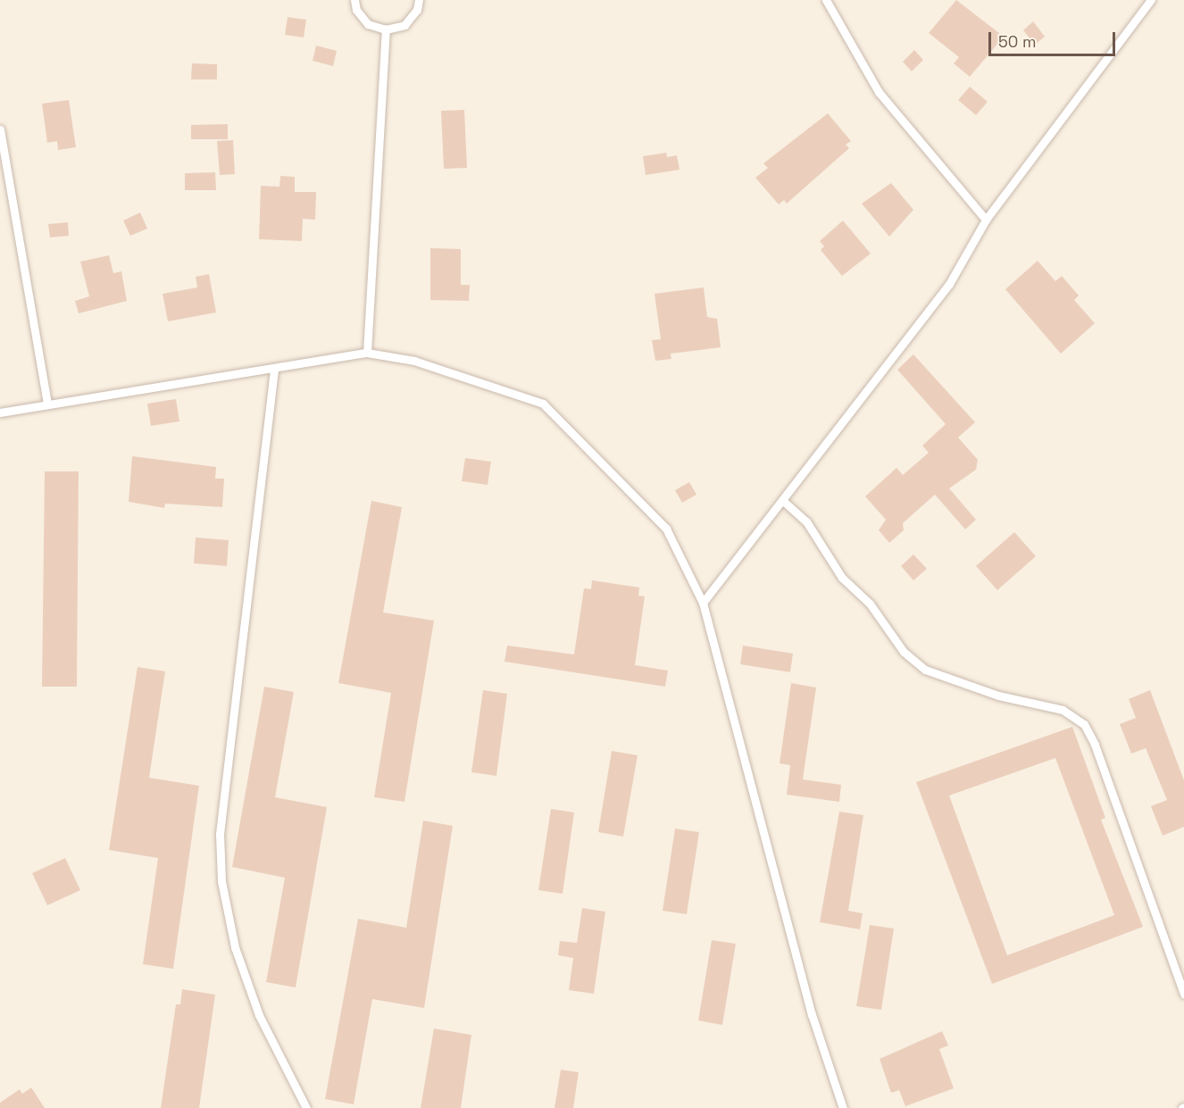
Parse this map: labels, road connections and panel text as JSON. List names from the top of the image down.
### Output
{
  "scale_bar": "50 m"
}
